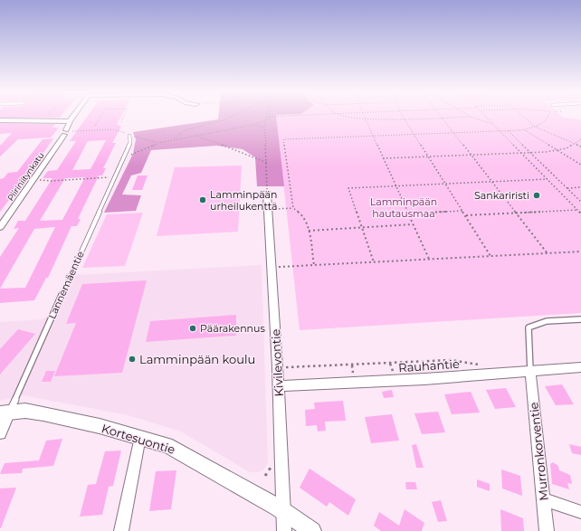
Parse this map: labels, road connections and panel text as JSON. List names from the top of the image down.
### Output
{
  "streets": {
    "street": [
      "Piiriniitynkatu",
      "Lannemäentie",
      "Kivilevontie",
      "Rauhantie",
      "Kortesuontie",
      "Murronkorventie"
    ]
  },
  "crossings": [
    ["Lannemäentie", "Kortesuontie"],
    ["Kivilevontie", "Rauhantie"],
    ["Kivilevontie", "Kortesuontie"],
    ["Rauhantie", "Murronkorventie"]
  ],
  "parks": ["Lamminpään hautausmaa"],
  "places": [
    "Sankariristi",
    "Lamminpään urheilukenttä",
    "Päärakennus",
    "Lamminpään koulu"
  ]
}
